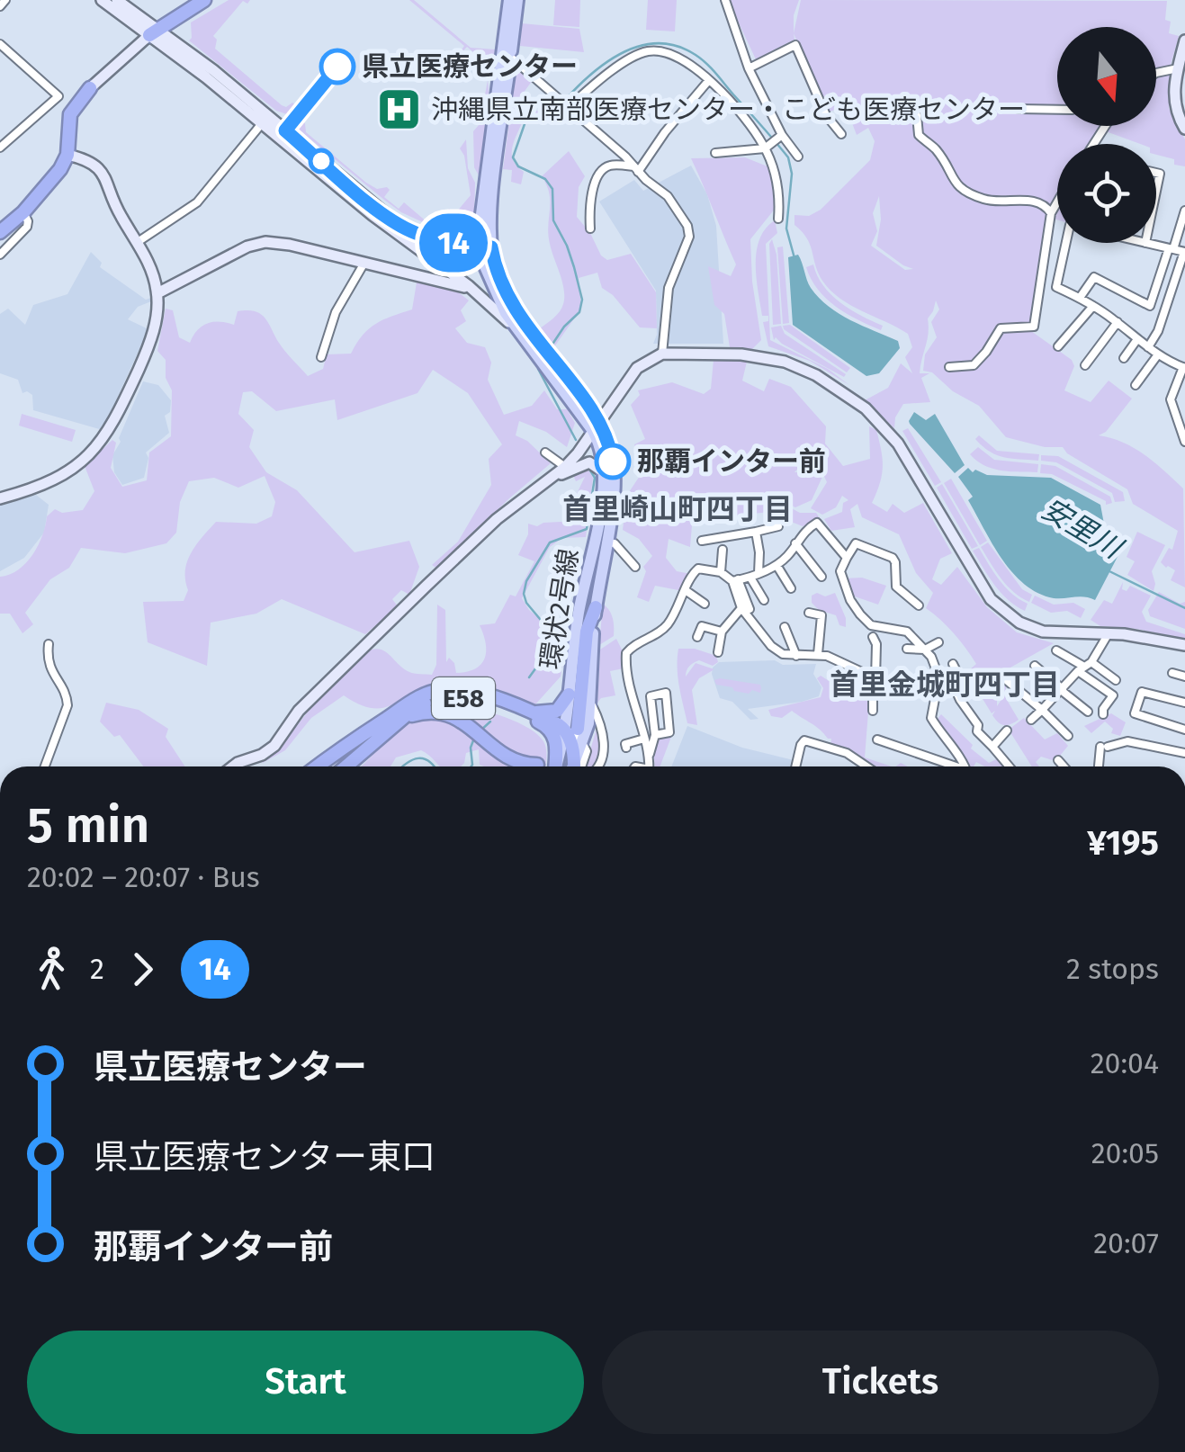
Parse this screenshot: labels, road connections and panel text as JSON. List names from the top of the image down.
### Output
{
  "streets": {
    "highway": ["E58"],
    "main road": ["環状2号線"]
  },
  "districts": ["首里崎山町四丁目", "首里金城町四丁目"],
  "water": ["安里川"],
  "places": {
    "other": ["県立医療センター", "那覇インター前"],
    "hospital": ["沖縄県立南部医療センター・こども医療センター"]
  },
  "lines": ["bus line 14"],
  "north": "bottom",
  "page": {
    "on_map": "14",
    "heading": ["5 min", "20:02 – 20:07 · Bus", "¥195"],
    "legs": ["2", "14", "2 stops"],
    "list": [
      {
        "name": "県立医療センター",
        "value": "20:04"
      },
      {
        "name": "県立医療センター東口",
        "value": "20:05"
      },
      {
        "name": "那覇インター前",
        "value": "20:07"
      }
    ],
    "buttons": ["Start", "Tickets"]
  }
}
